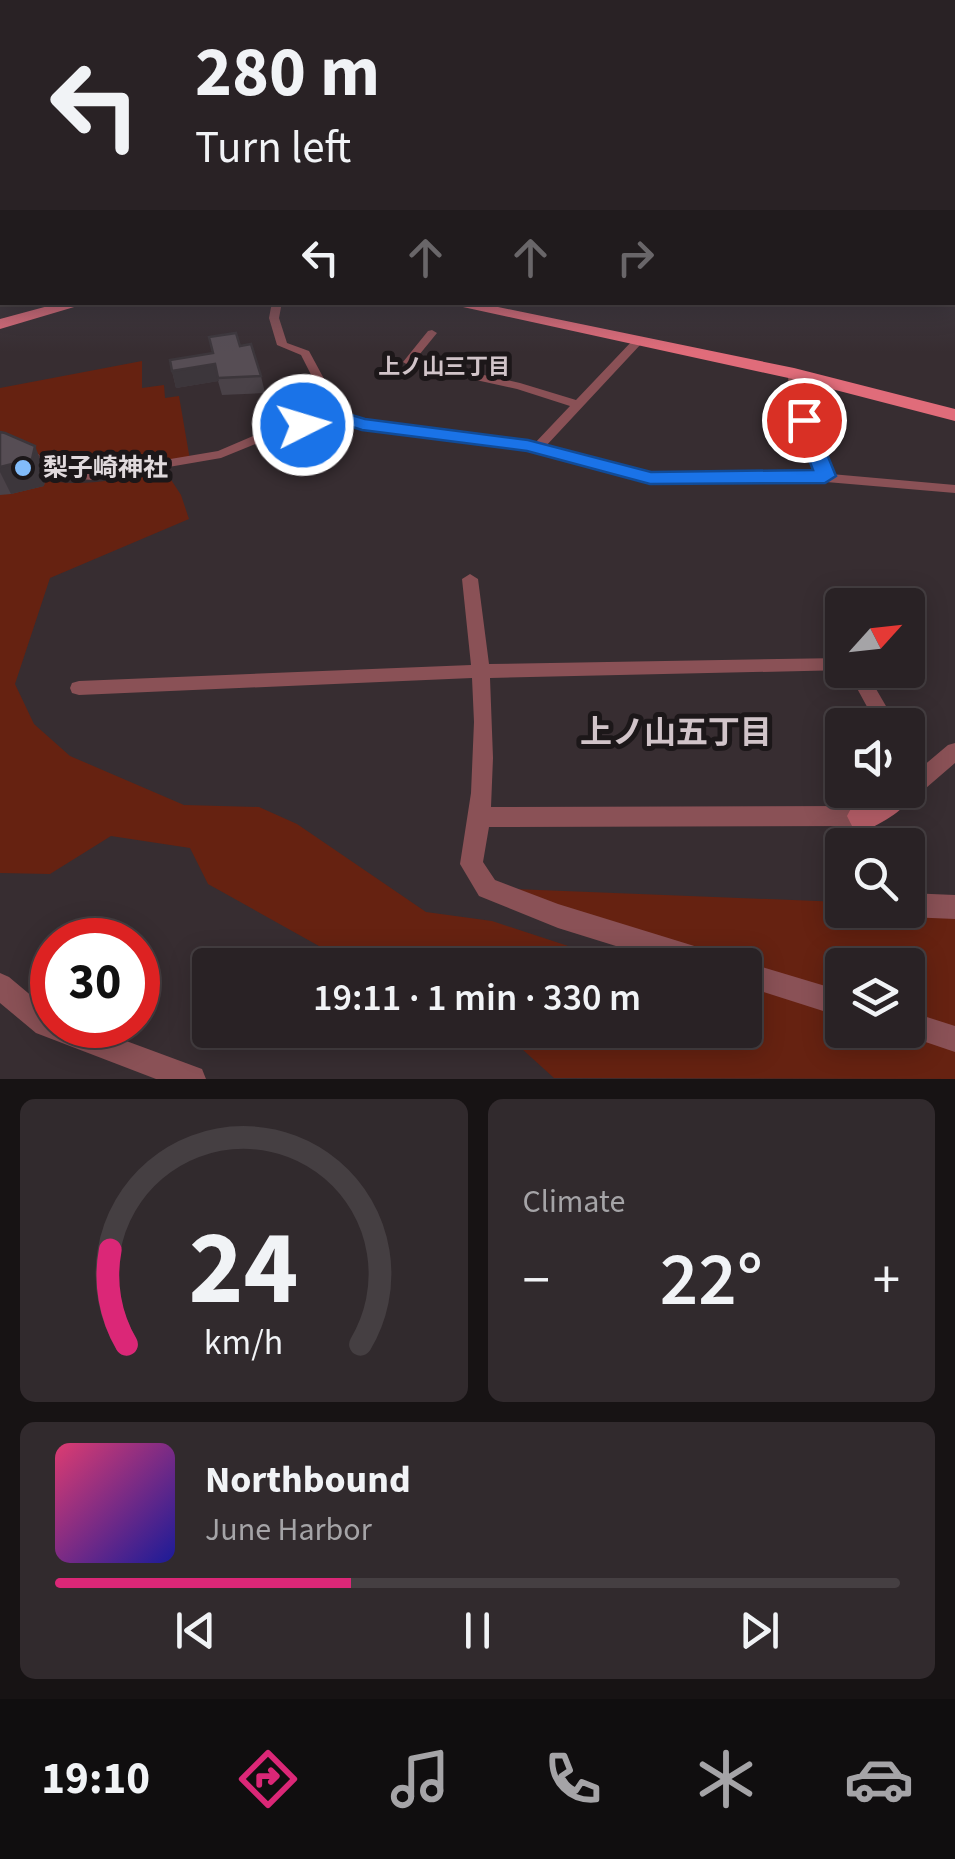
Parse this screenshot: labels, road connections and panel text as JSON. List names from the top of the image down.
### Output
{
  "districts": ["上ノ山三丁目", "上ノ山五丁目"],
  "places": ["梨子崎神社"],
  "north": "top right",
  "page": {
    "turn": ["280 m", "Turn left"],
    "limit": "30",
    "trip": "19:11 · 1 min · 330 m",
    "tile": "Climate",
    "heat": ["−", "22°", "+"],
    "song": ["Northbound", "June Harbor"],
    "tabs": "19:10",
    "gauge": ["24", "km/h"]
  }
}
